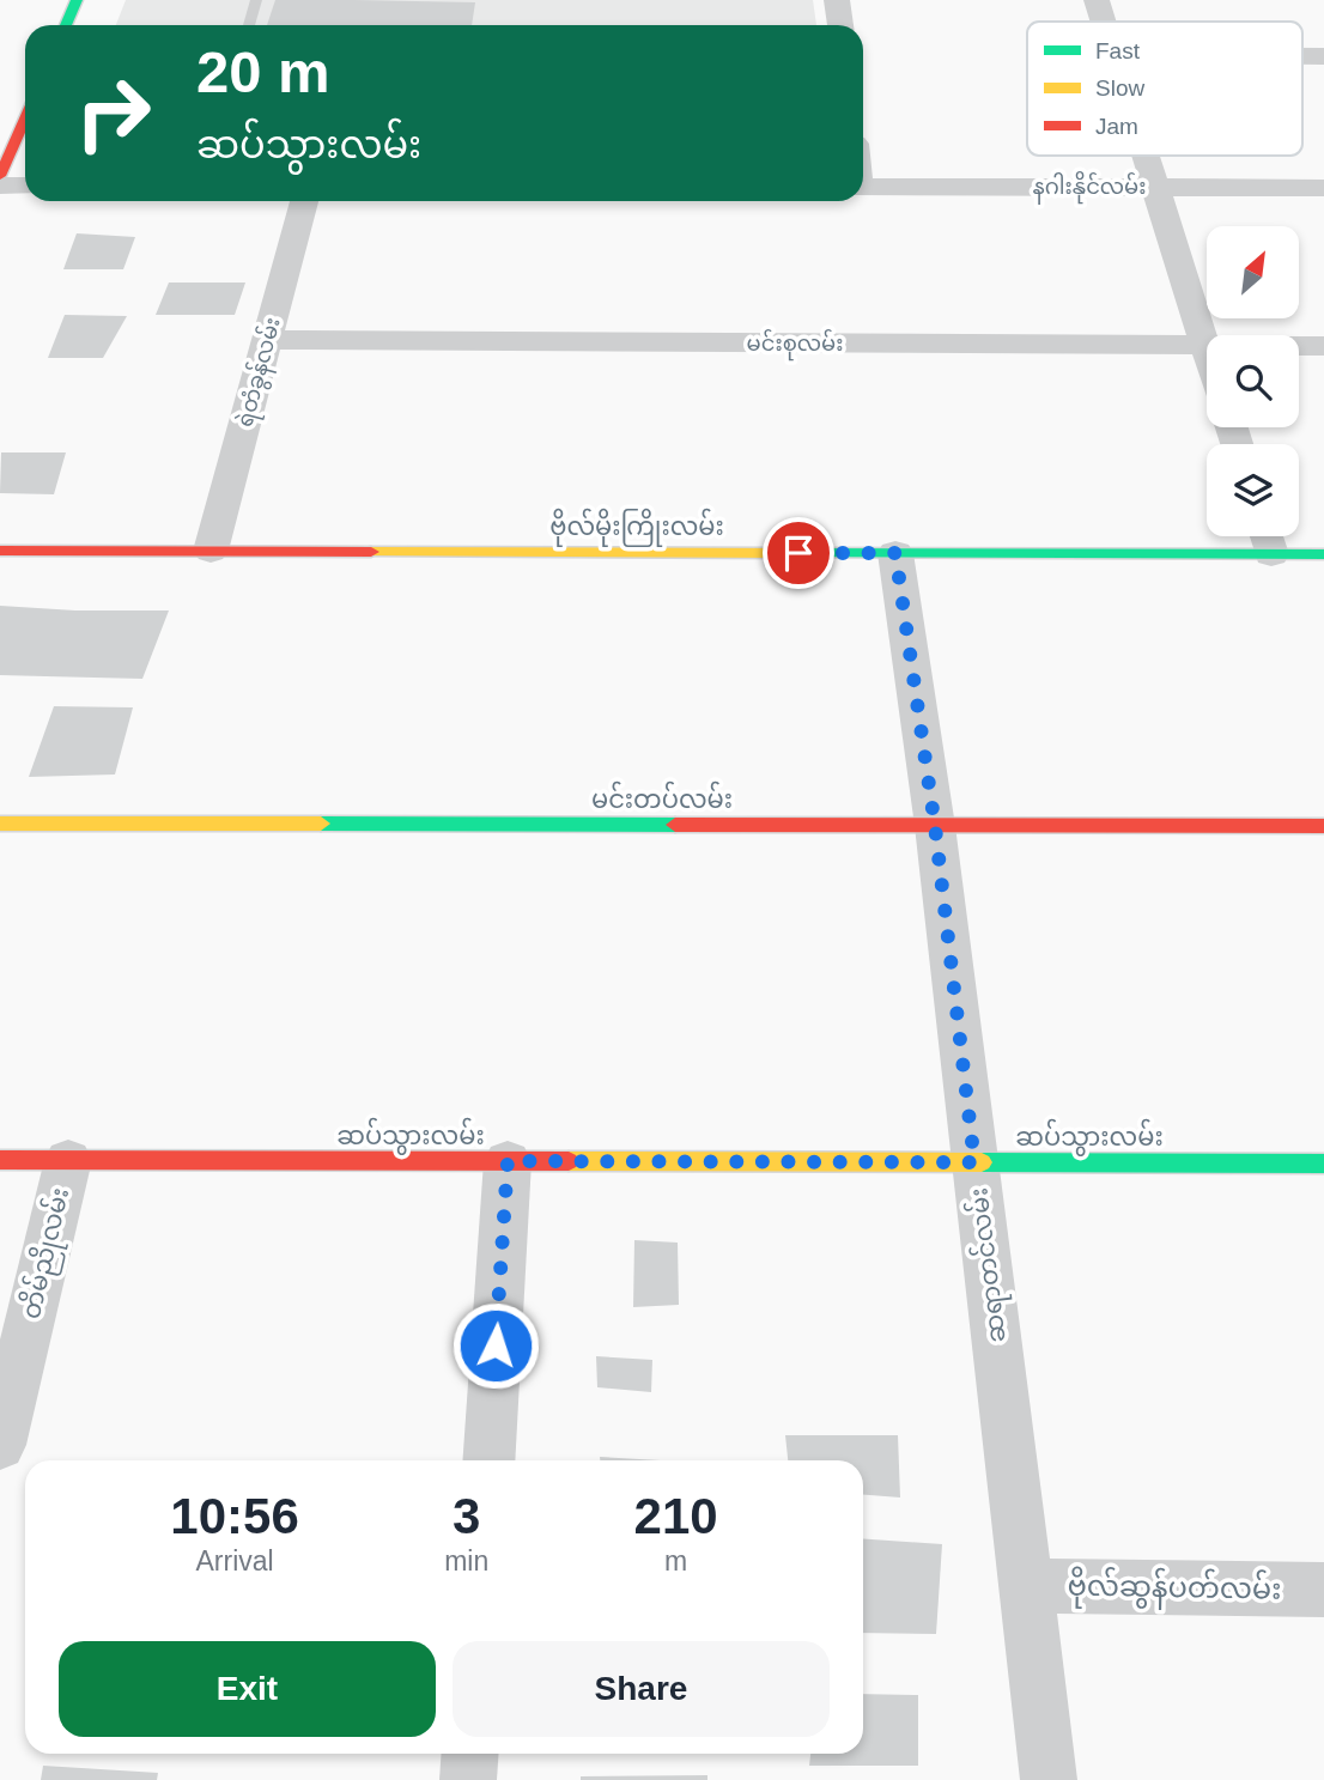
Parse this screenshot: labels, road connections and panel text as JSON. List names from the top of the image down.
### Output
{
  "streets": {
    "street": [
      "နဂါးနိုင်လမ်း",
      "မင်းစုလမ်း",
      "ရဲတံခွန်လမ်း",
      "ဗိုလ်မိုးကြိုးလမ်း",
      "မင်းတပ်လမ်း",
      "ဆပ်သွားလမ်း",
      "တိမ်ညိုလမ်း",
      "ဆရာတင်လမ်း",
      "ဗိုလ်ဆွန်ပတ်လမ်း"
    ]
  },
  "crossings": [
    ["မင်းစုလမ်း", "ရဲတံခွန်လမ်း"],
    ["ရဲတံခွန်လမ်း", "ဗိုလ်မိုးကြိုးလမ်း"],
    ["ဗိုလ်မိုးကြိုးလမ်း", "ဆရာတင်လမ်း"],
    ["မင်းတပ်လမ်း", "ဆရာတင်လမ်း"],
    ["ဆပ်သွားလမ်း", "တိမ်ညိုလမ်း"],
    ["ဆပ်သွားလမ်း", "ဆရာတင်လမ်း"],
    ["ဆရာတင်လမ်း", "ဗိုလ်ဆွန်ပတ်လမ်း"]
  ],
  "legend": ["Fast", "Slow", "Jam"],
  "north": "top right",
  "page": {
    "turn": ["20 m", "ဆပ်သွားလမ်း"],
    "eta": [
      "10:56",
      "Arrival",
      "3",
      "min",
      "210",
      "m"
    ],
    "buttons": ["Exit", "Share"]
  }
}
